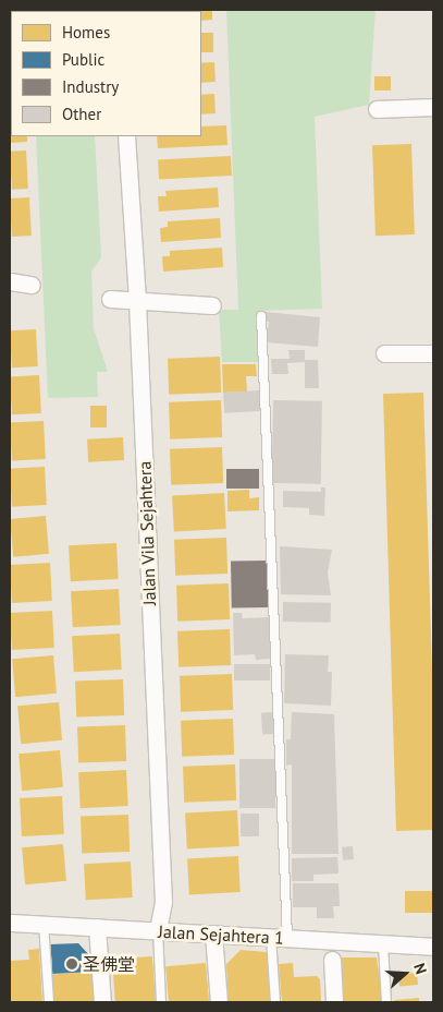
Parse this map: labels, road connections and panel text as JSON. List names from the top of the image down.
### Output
{
  "streets": {
    "street": ["Jalan Vila Sejahtera", "Jalan Sejahtera 1"]
  },
  "crossings": [
    ["Jalan Vila Sejahtera", "Jalan Sejahtera 1"]
  ],
  "places": ["圣佛堂"],
  "legend": [
    "Homes",
    "Public",
    "Industry",
    "Other"
  ],
  "north": "right"
}
